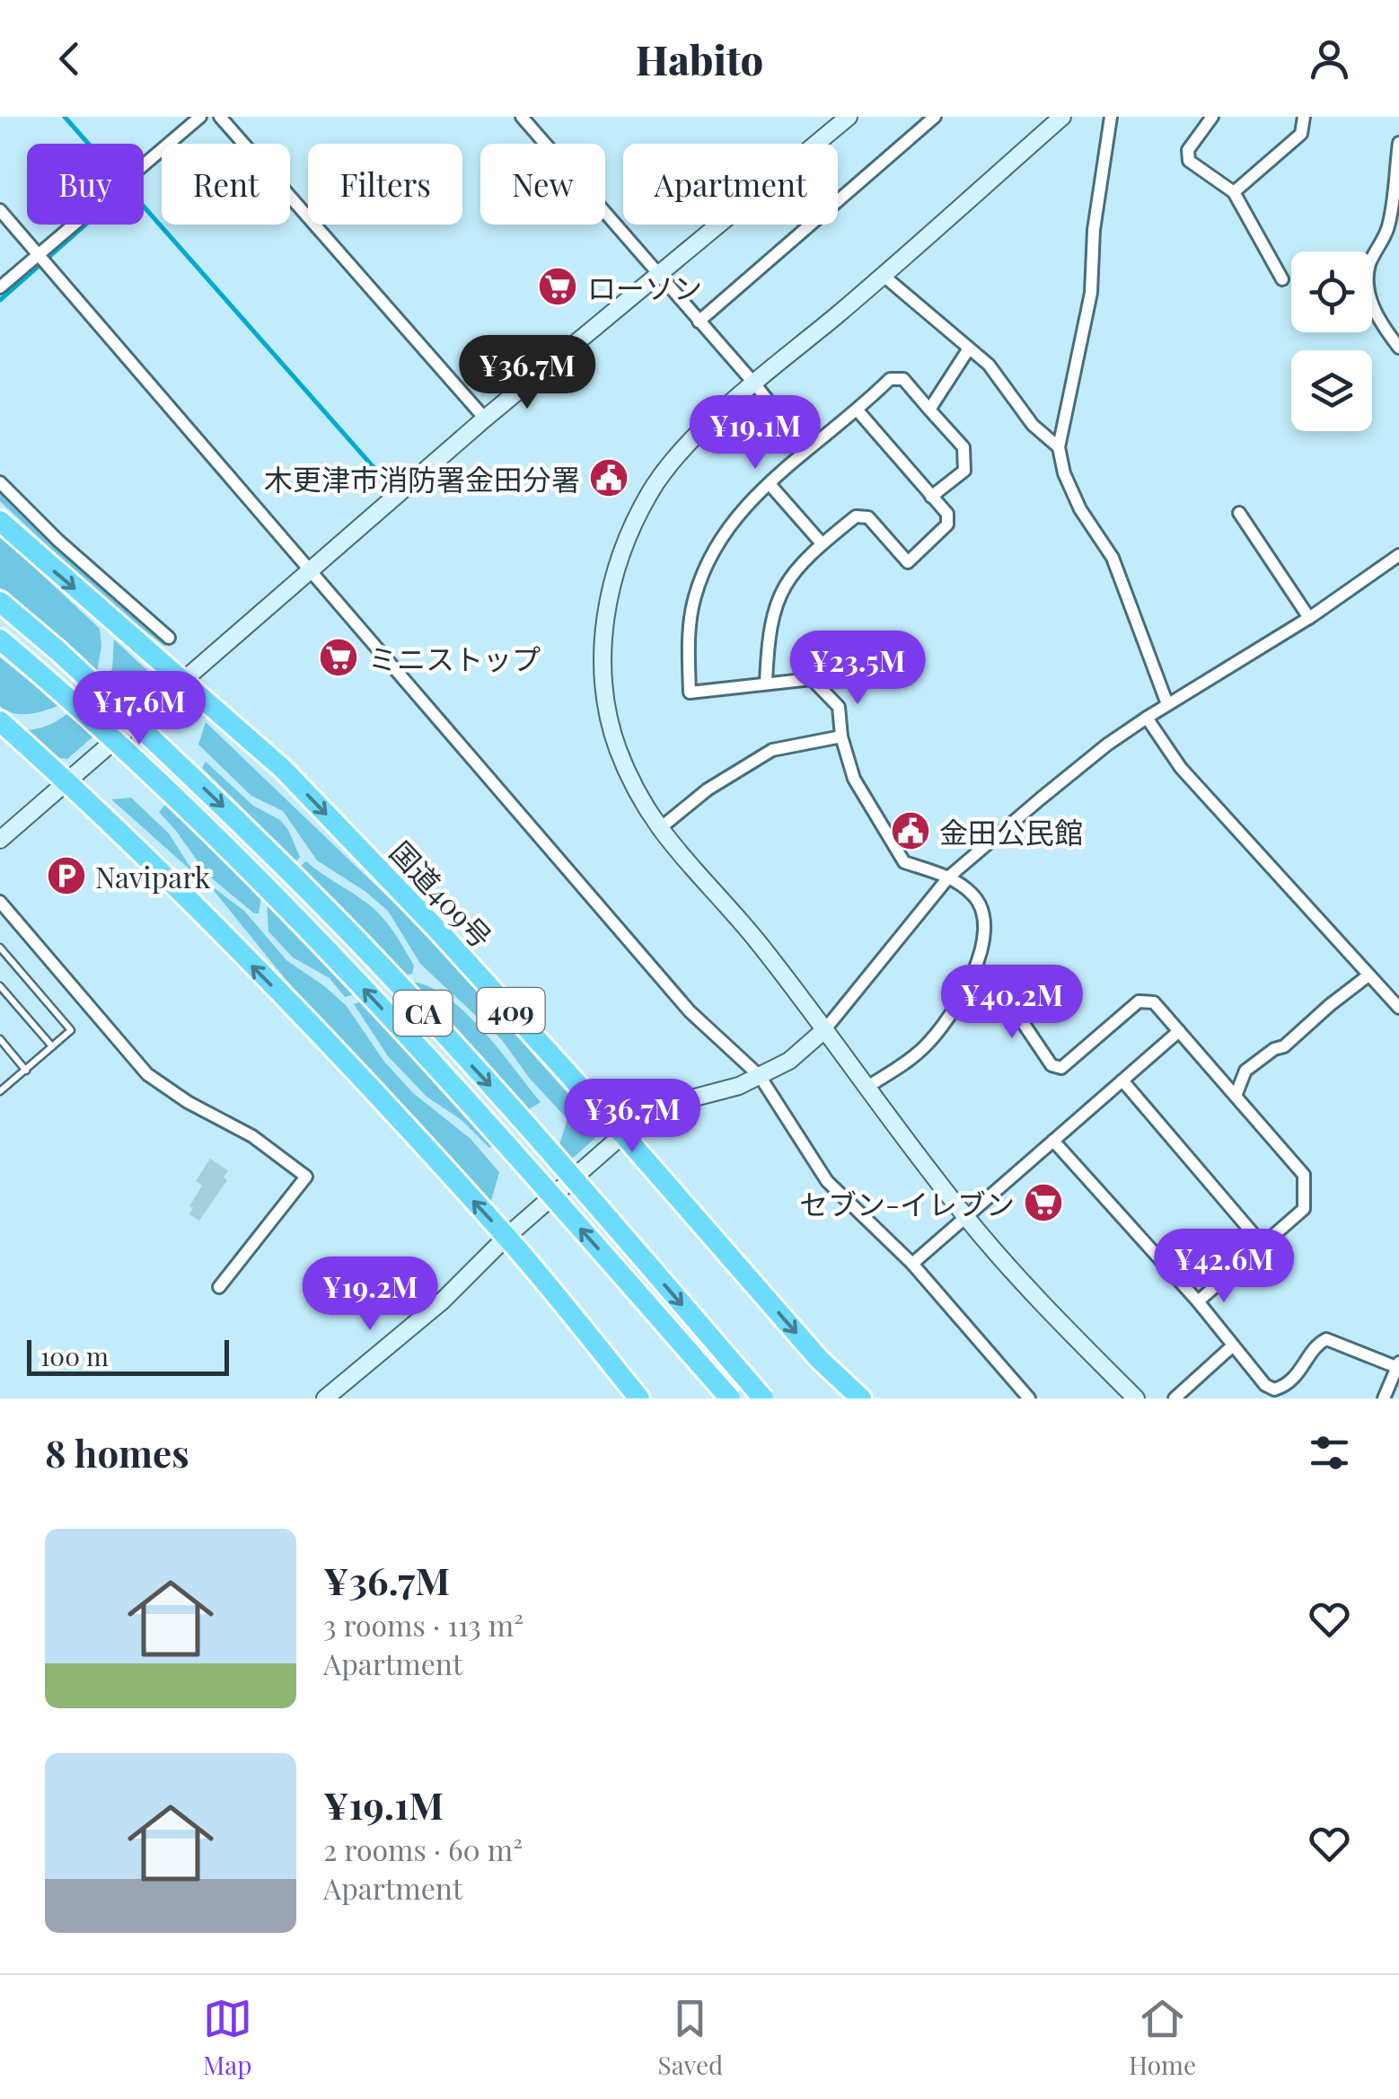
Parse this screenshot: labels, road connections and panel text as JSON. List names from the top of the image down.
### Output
{
  "streets": {
    "highway": ["国道409号", "409", "CA"]
  },
  "places": {
    "supermarket": ["ローソン", "ミニストップ", "セブン-イレブン"],
    "public building": ["木更津市消防署金田分署", "金田公民館"],
    "parking": ["Navipark"]
  },
  "scale_bar": "100 m",
  "page": {
    "header": "Habito",
    "chip": [
      "Buy",
      "Rent",
      "Filters",
      "New",
      "Apartment"
    ],
    "price": [
      "¥36.7M",
      "¥19.1M",
      "¥23.5M",
      "¥17.6M",
      "¥40.2M",
      "¥36.7M",
      "¥42.6M",
      "¥19.2M"
    ],
    "scale": "100 m",
    "heading": "8 homes",
    "list": [
      {
        "name": "¥36.7M",
        "note": "3 rooms · 113 m² · Apartment"
      },
      {
        "name": "¥19.1M",
        "note": "2 rooms · 60 m² · Apartment"
      }
    ],
    "tabs": ["Map", "Saved", "Home"]
  }
}
